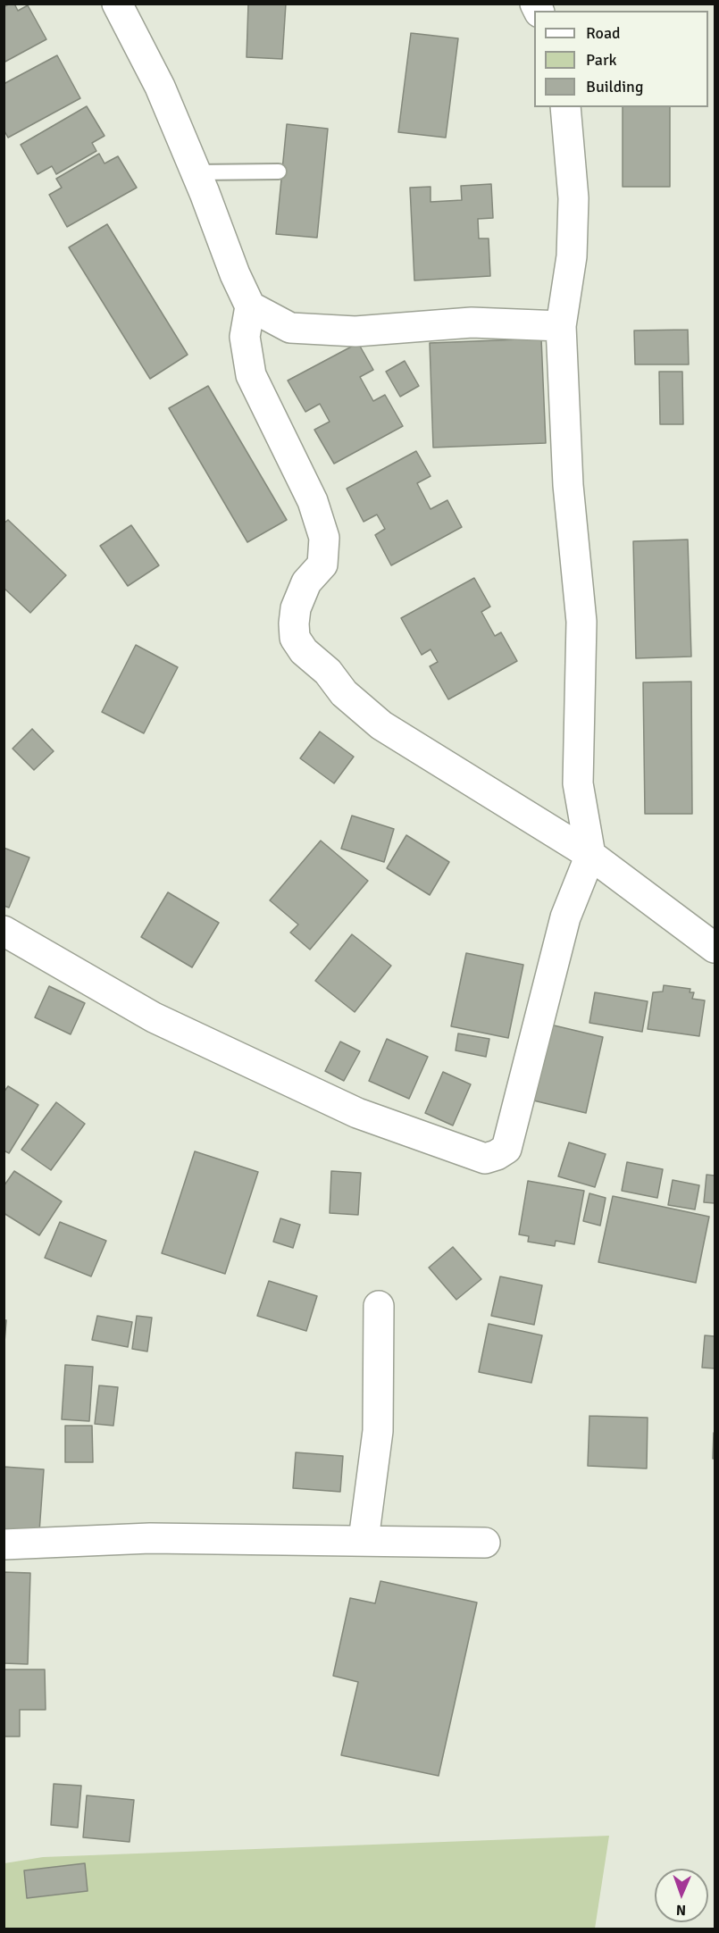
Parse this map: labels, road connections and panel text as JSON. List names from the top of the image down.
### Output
{
  "legend": ["Road", "Park", "Building"],
  "north": "bottom"
}
